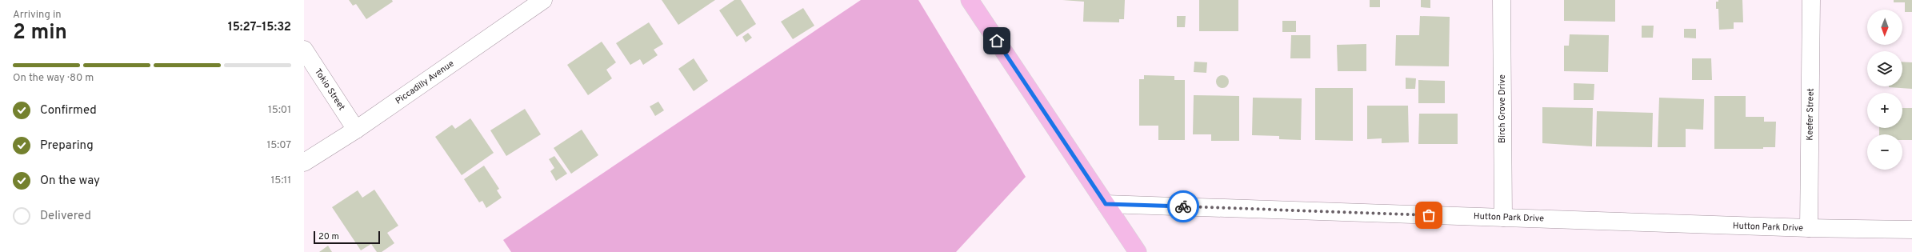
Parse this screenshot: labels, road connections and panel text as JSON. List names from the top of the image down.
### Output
{
  "streets": {
    "street": [
      "Piccadilly Avenue",
      "Tokio Street",
      "Birch Grove Drive",
      "Keefer Street",
      "Hutton Park Drive"
    ]
  },
  "crossings": [
    ["Piccadilly Avenue", "Tokio Street"],
    ["Birch Grove Drive", "Hutton Park Drive"],
    ["Keefer Street", "Hutton Park Drive"]
  ],
  "scale_bar": "20 m",
  "north": "bottom",
  "page": {
    "heading": ["2 min", "Arriving in", "15:27–15:32"],
    "map_buttons": ["+", "−"],
    "bar": "On the way · 80 m",
    "list": [
      ["Confirmed", "15:01"],
      ["Preparing", "15:07"],
      ["On the way", "15:11"],
      "Delivered"
    ],
    "scale": "20 m"
  }
}
